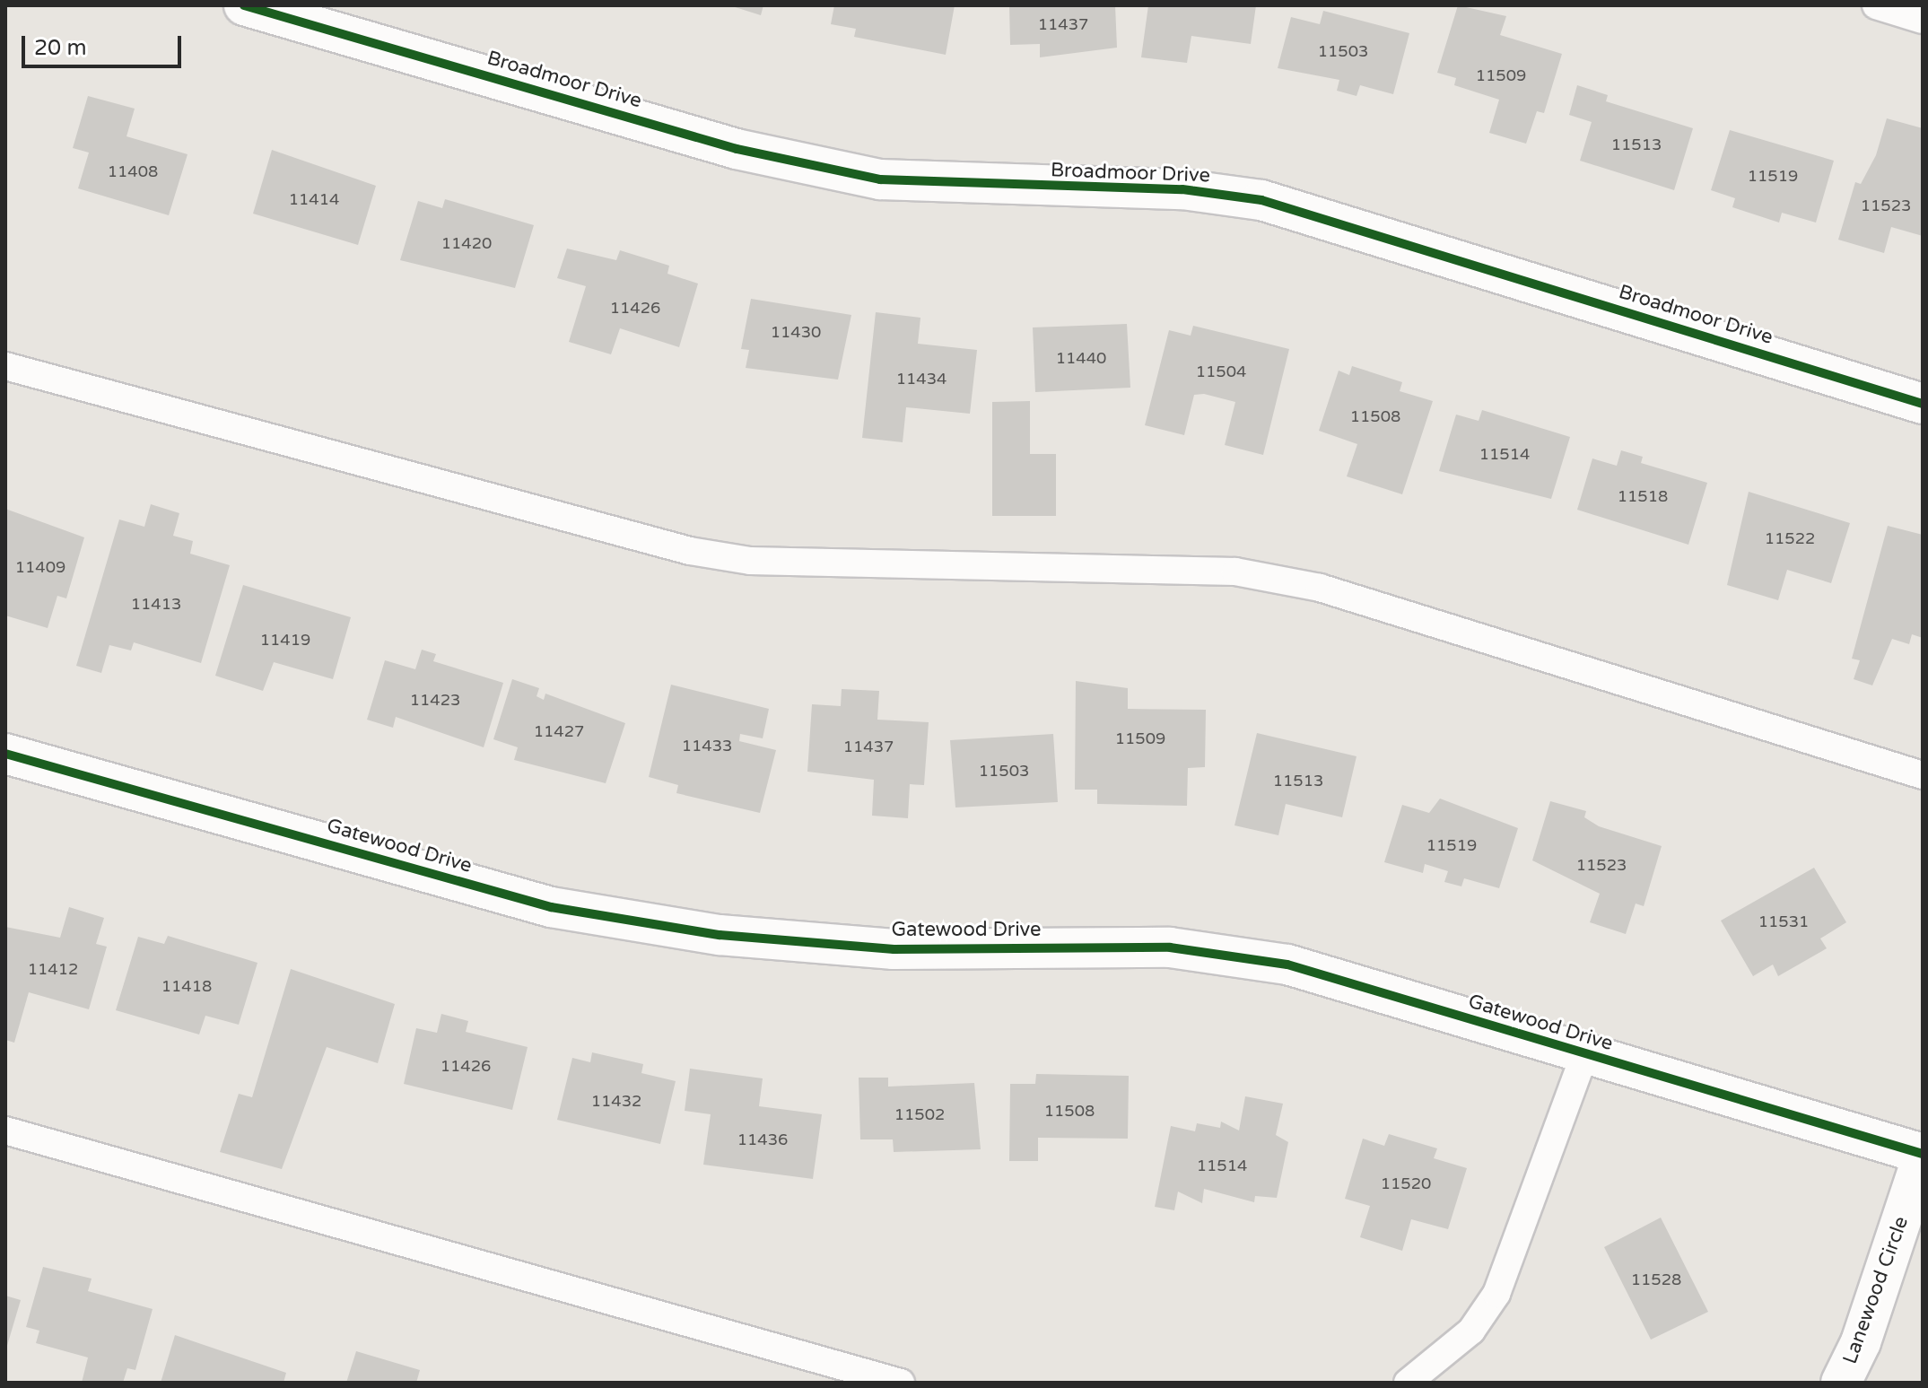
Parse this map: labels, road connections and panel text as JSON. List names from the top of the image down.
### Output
{
  "streets": {
    "street": ["Broadmoor Drive", "Gatewood Drive", "Lanewood Circle"]
  },
  "crossings": [
    ["Gatewood Drive", "Lanewood Circle"]
  ],
  "house_numbers": [
    "11437",
    "11503",
    "11509",
    "11513",
    "11408",
    "11519",
    "11414",
    "11523",
    "11420",
    "11426",
    "11430",
    "11440",
    "11504",
    "11434",
    "11508",
    "11514",
    "11518",
    "11522",
    "11409",
    "11413",
    "11419",
    "11423",
    "11427",
    "11509",
    "11433",
    "11437",
    "11503",
    "11513",
    "11519",
    "11523",
    "11531",
    "11412",
    "11418",
    "11426",
    "11432",
    "11508",
    "11502",
    "11436",
    "11514",
    "11520",
    "11528"
  ],
  "scale_bar": "20 m"
}
